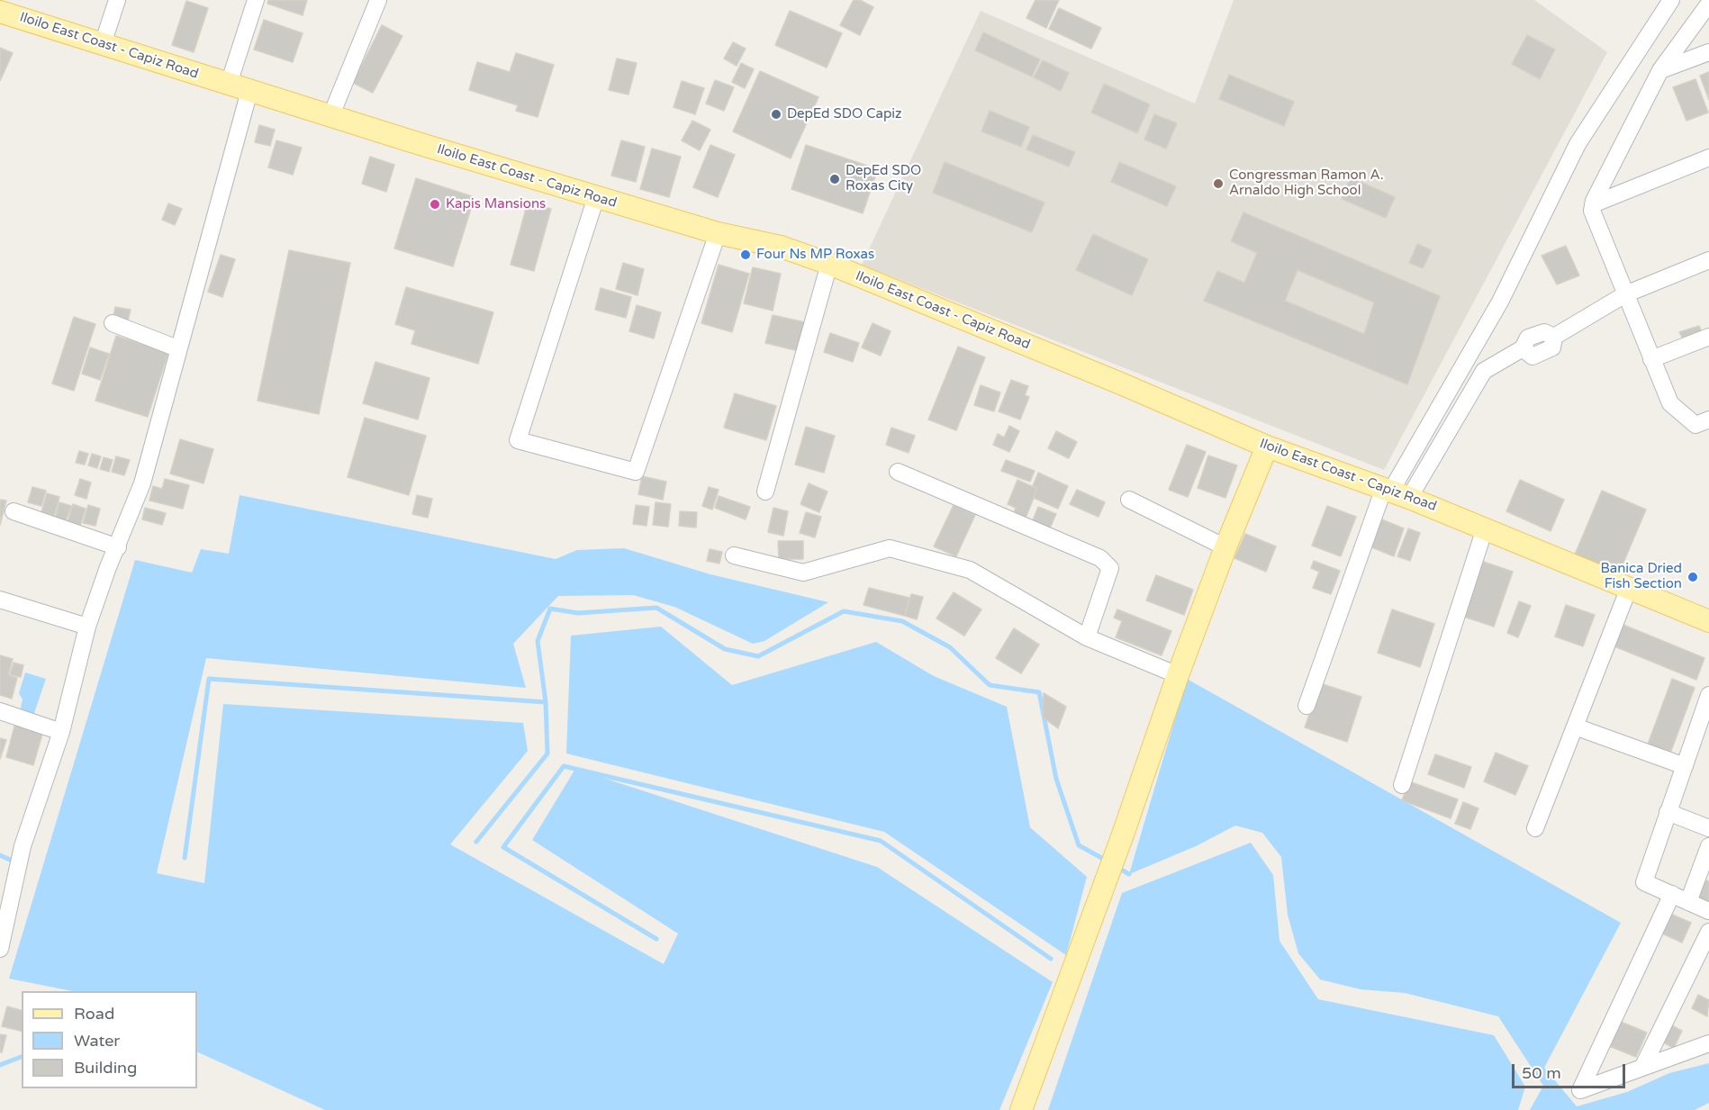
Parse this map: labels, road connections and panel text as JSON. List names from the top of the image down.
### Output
{
  "streets": {
    "main road": ["Iloilo East Coast - Capiz Road"]
  },
  "places": [
    "DepEd SDO Capiz",
    "DepEd SDO Roxas City",
    "Congressman Ramon A. Arnaldo High School",
    "Kapis Mansions",
    "Four Ns MP Roxas",
    "Banica Dried Fish Section"
  ],
  "legend": ["Road", "Water", "Building"],
  "scale_bar": "50 m"
}
